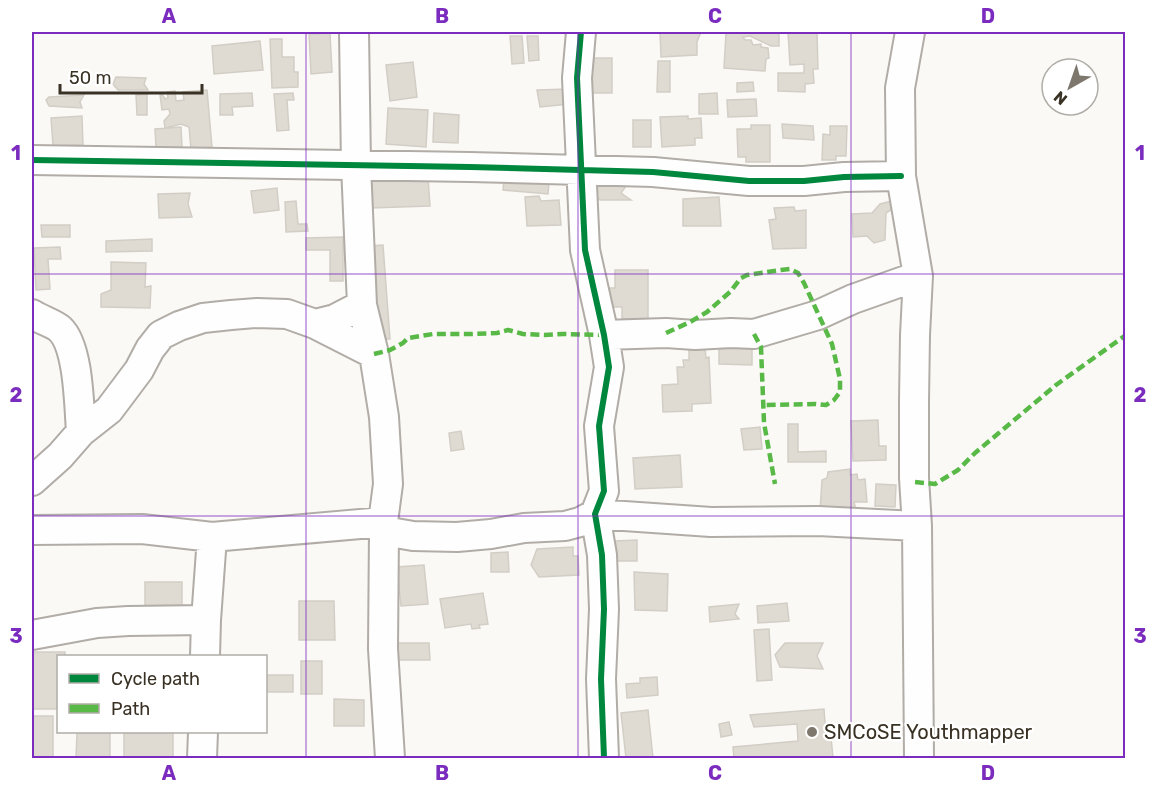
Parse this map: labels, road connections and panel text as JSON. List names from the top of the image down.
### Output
{
  "places": ["SMCoSE Youthmapper"],
  "legend": ["Cycle path", "Path"],
  "scale_bar": "50 m",
  "north": "bottom left",
  "grid": {
    "columns": [
      "A",
      "B",
      "C",
      "D"
    ],
    "rows": ["1", "2", "3"]
  }
}
